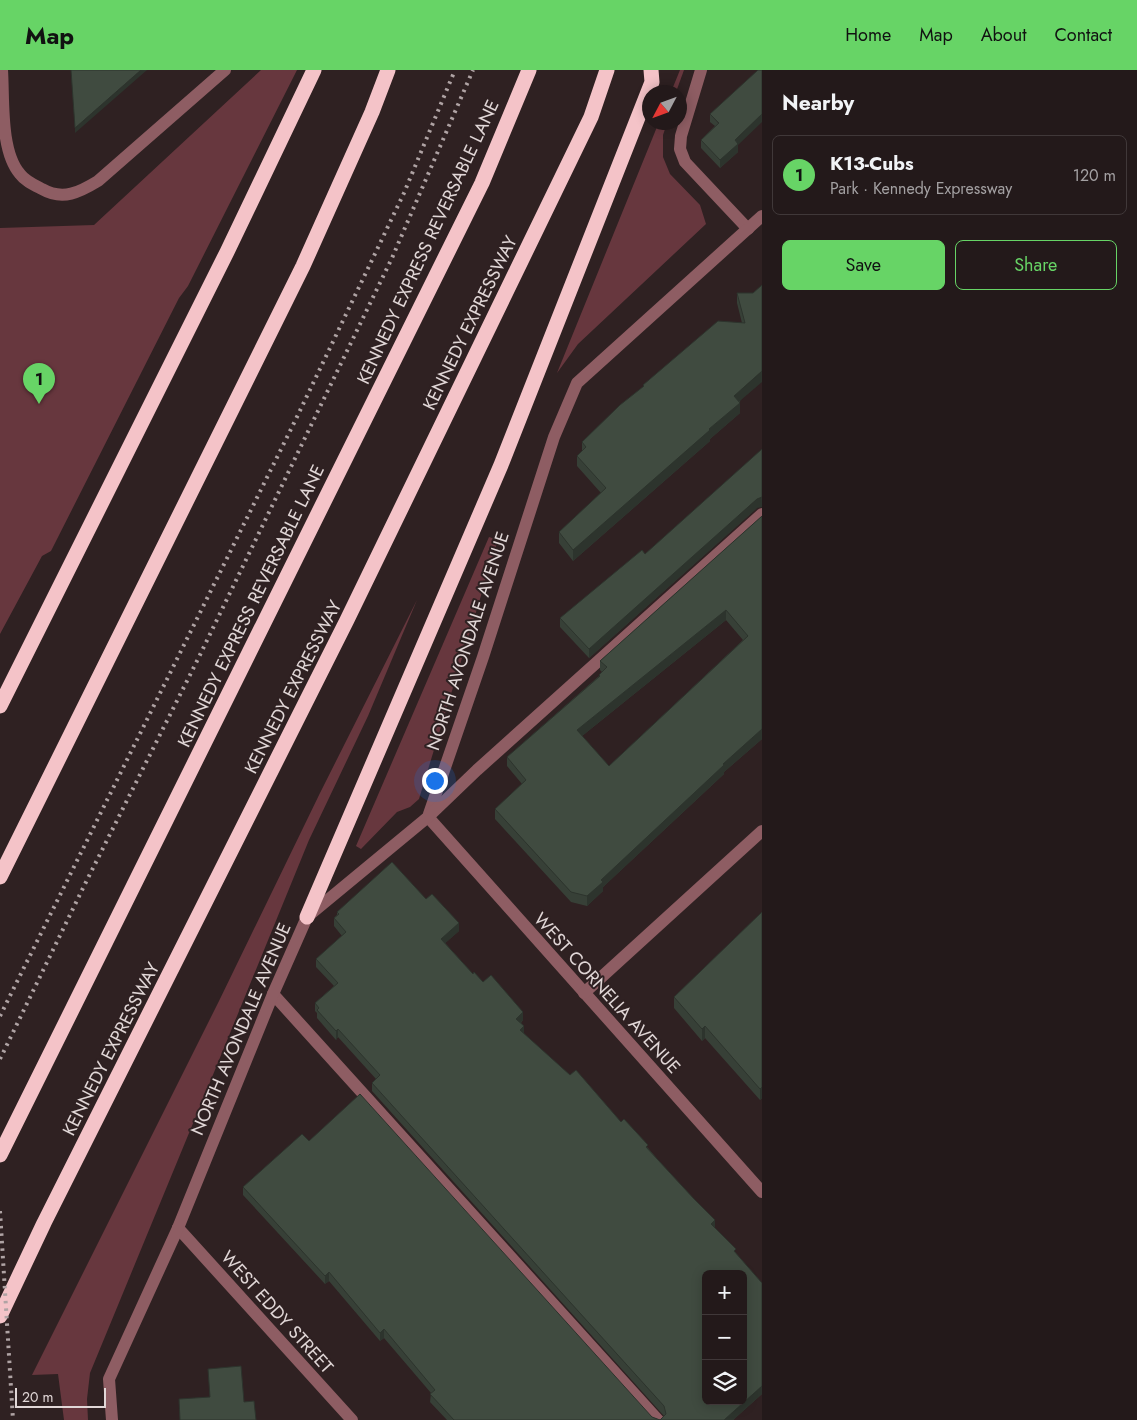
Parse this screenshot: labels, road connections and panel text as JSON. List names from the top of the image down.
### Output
{
  "streets": {
    "highway": ["KENNEDY EXPRESS REVERSABLE LANE", "KENNEDY EXPRESSWAY"],
    "street": ["NORTH AVONDALE AVENUE", "WEST CORNELIA AVENUE", "WEST EDDY STREET"]
  },
  "crossings": [
    ["NORTH AVONDALE AVENUE", "WEST CORNELIA AVENUE"],
    ["NORTH AVONDALE AVENUE", "WEST EDDY STREET"]
  ],
  "scale_bar": "20 m",
  "north": "bottom left",
  "page": {
    "header": "Map",
    "nav": [
      "Home",
      "Map",
      "About",
      "Contact"
    ],
    "heading": "Nearby",
    "list": [
      {
        "mark": "1",
        "name": "K13-Cubs",
        "note": "Park · Kennedy Expressway",
        "value": "120 m"
      }
    ],
    "buttons": ["Save", "Share"],
    "pins": "1",
    "map_buttons": ["+", "−"],
    "scale": "20 m"
  }
}
